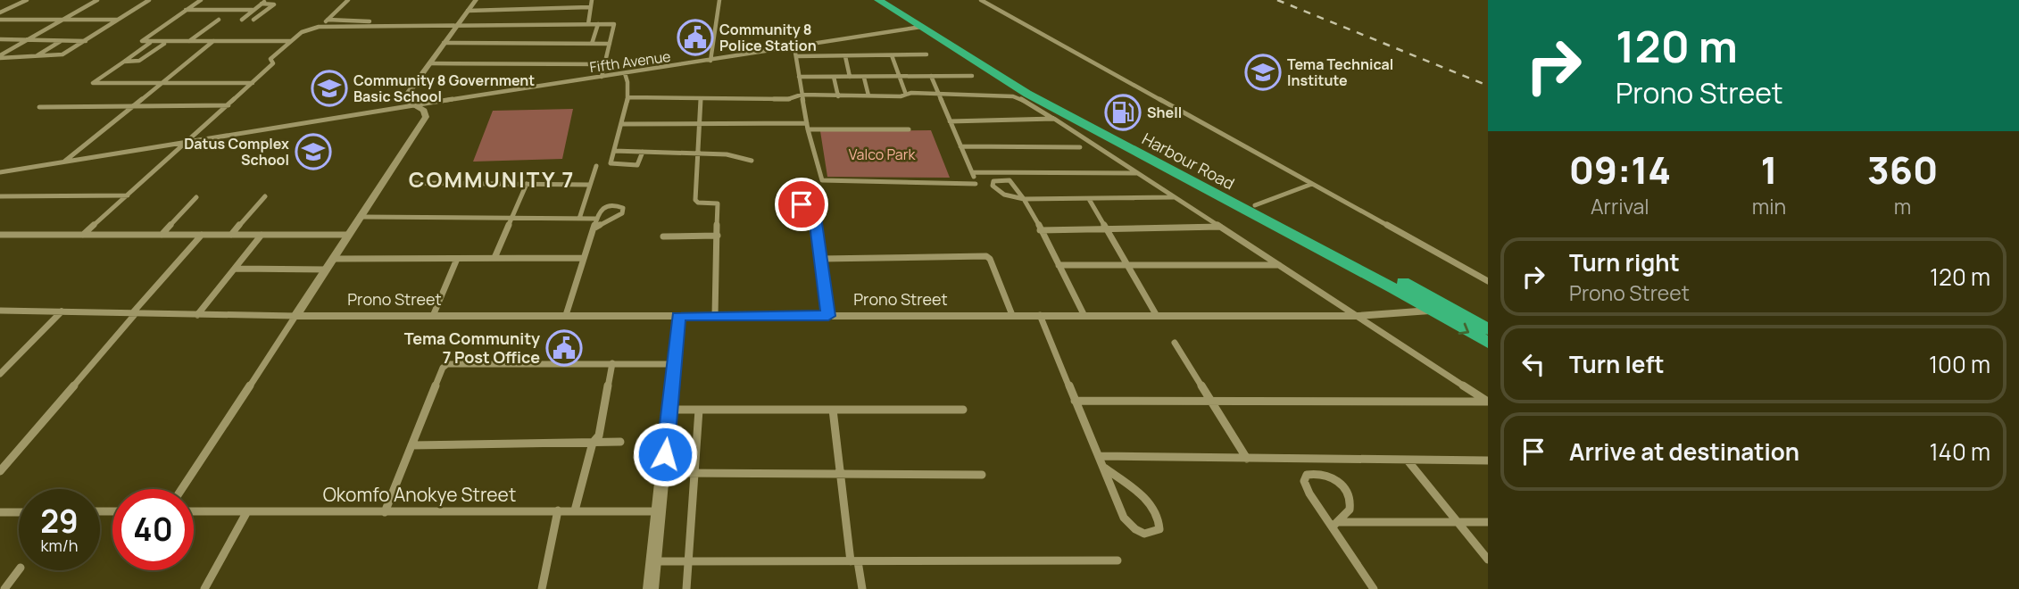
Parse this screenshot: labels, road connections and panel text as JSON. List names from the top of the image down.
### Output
{
  "streets": {
    "highway": ["Harbour Road"],
    "street": ["Fifth Avenue", "Prono Street", "Okomfo Anokye Street"]
  },
  "crossings": [
    ["Fifth Avenue", "Harbour Road"],
    ["Harbour Road", "Prono Street"]
  ],
  "districts": ["COMMUNITY 7"],
  "parks": ["Valco Park"],
  "places": {
    "public building": ["Community 8 Police Station", "Tema Community 7 Post Office"],
    "school or university": ["Tema Technical Institute", "Community 8 Government Basic School", "Datus Complex School"],
    "fuel station": ["Shell"]
  },
  "page": {
    "turn": ["120 m", "Prono Street"],
    "eta": [
      "09:14",
      "Arrival",
      "1",
      "min",
      "360",
      "m"
    ],
    "list": [
      {
        "name": "Turn right",
        "note": "Prono Street",
        "value": "120 m"
      },
      {
        "name": "Turn left",
        "value": "100 m"
      },
      {
        "name": "Arrive at destination",
        "value": "140 m"
      }
    ],
    "speed": "29 km/h",
    "limit": "40"
  }
}
